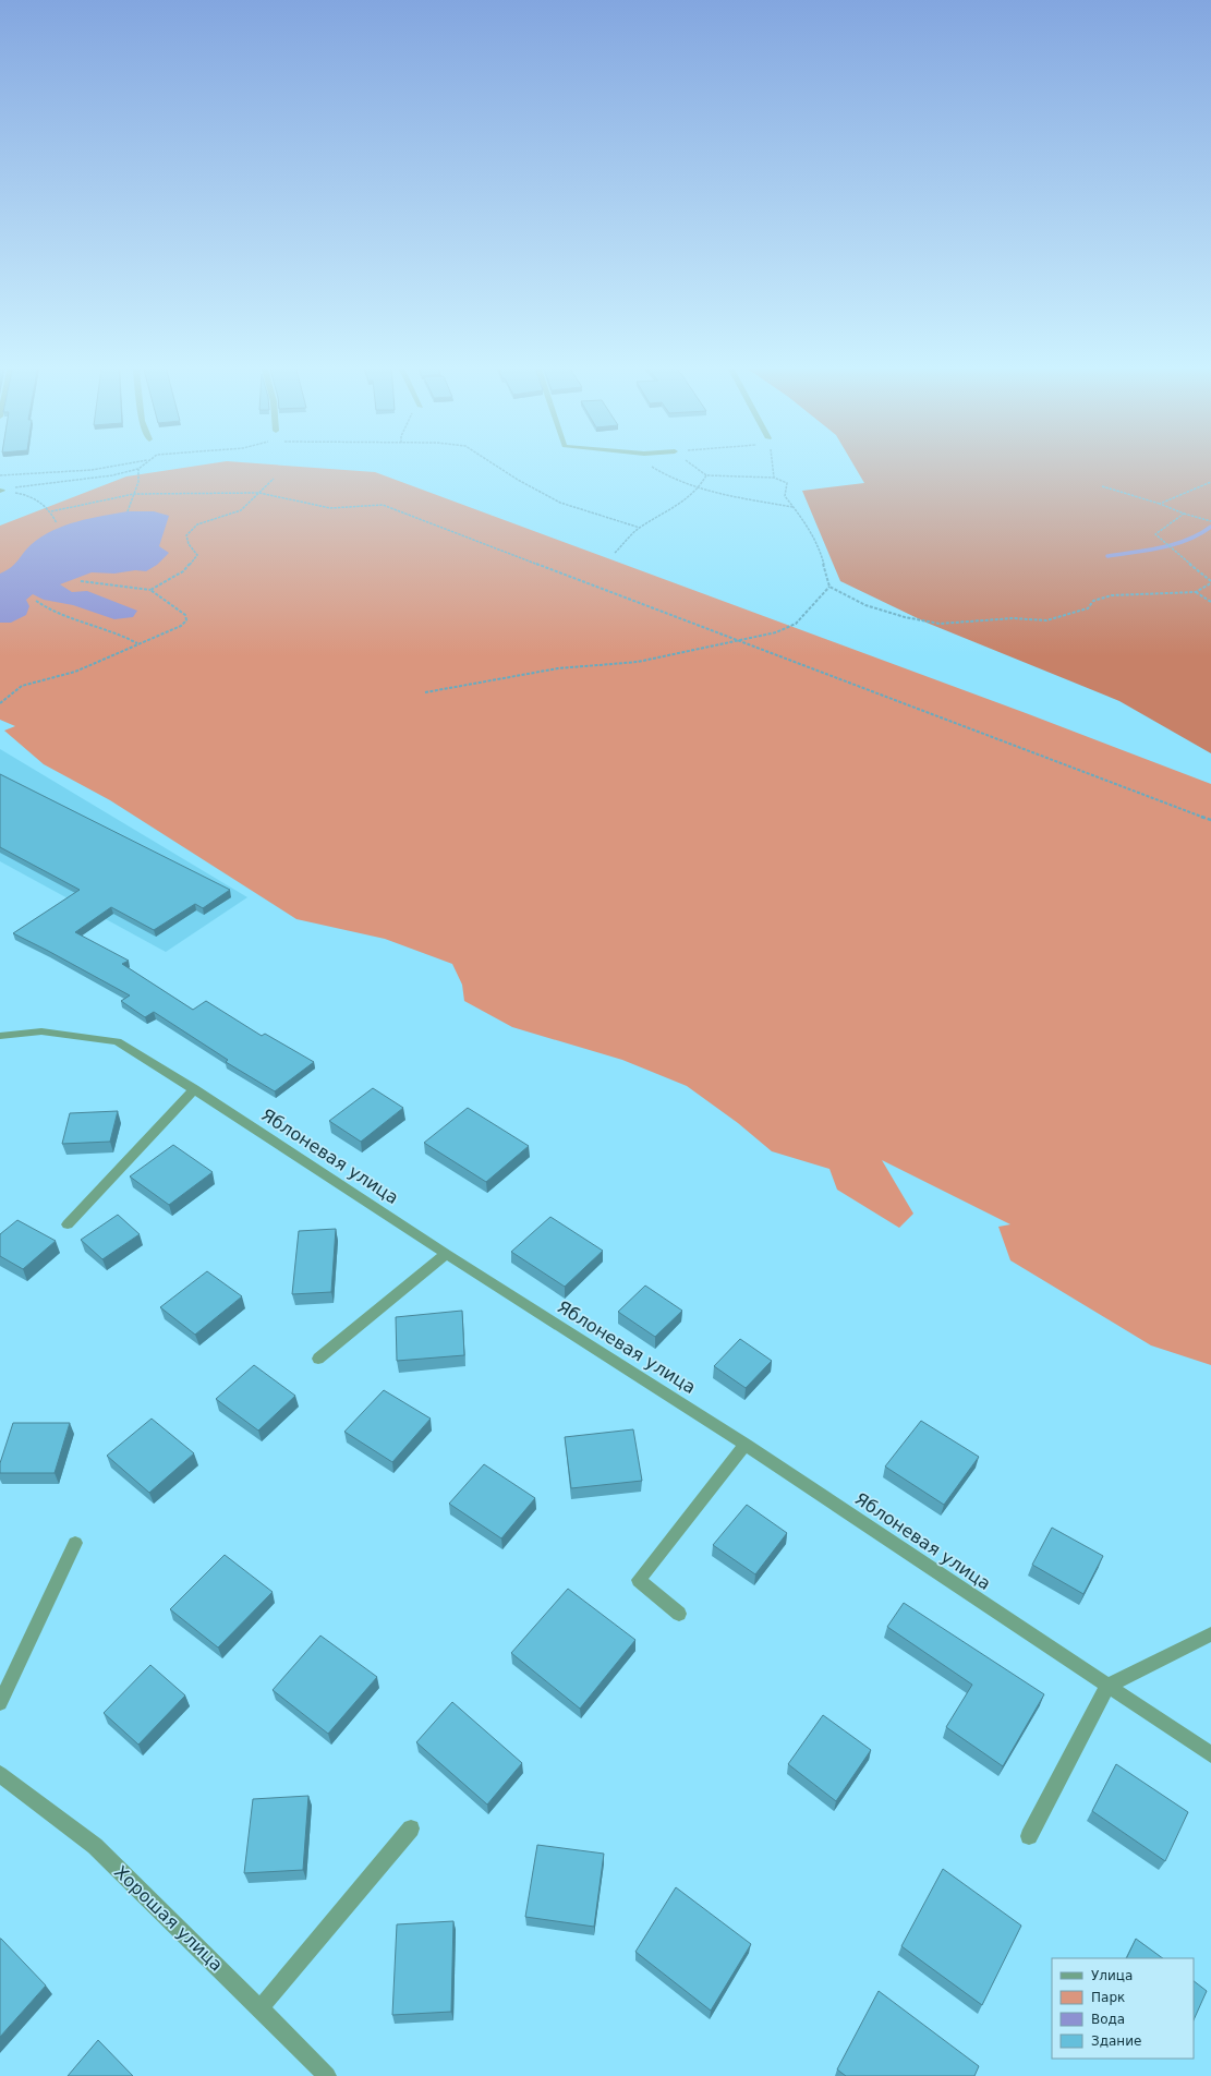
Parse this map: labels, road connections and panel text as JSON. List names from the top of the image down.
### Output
{
  "streets": {
    "street": ["Яблоневая улица", "Хорошая улица"]
  },
  "legend": [
    "Улица",
    "Парк",
    "Вода",
    "Здание"
  ]
}
